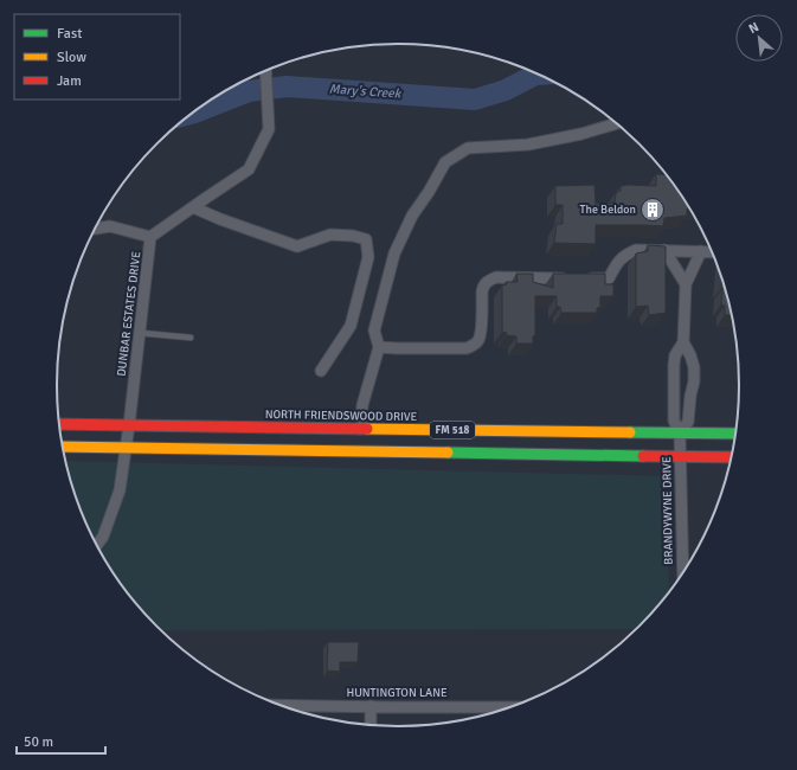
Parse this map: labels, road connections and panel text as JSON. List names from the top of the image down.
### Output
{
  "streets": {
    "main road": ["NORTH FRIENDSWOOD DRIVE", "FM 518"],
    "street": ["DUNBAR ESTATES DRIVE", "BRANDYWYNE DRIVE", "HUNTINGTON LANE"]
  },
  "crossings": [
    ["DUNBAR ESTATES DRIVE", "NORTH FRIENDSWOOD DRIVE"],
    ["DUNBAR ESTATES DRIVE", "FM 518"],
    ["NORTH FRIENDSWOOD DRIVE", "BRANDYWYNE DRIVE"],
    ["FM 518", "BRANDYWYNE DRIVE"]
  ],
  "water": ["Mary's Creek"],
  "places": {
    "building": ["The Beldon"]
  },
  "legend": ["Fast", "Slow", "Jam"],
  "scale_bar": "50 m",
  "north": "top left"
}
